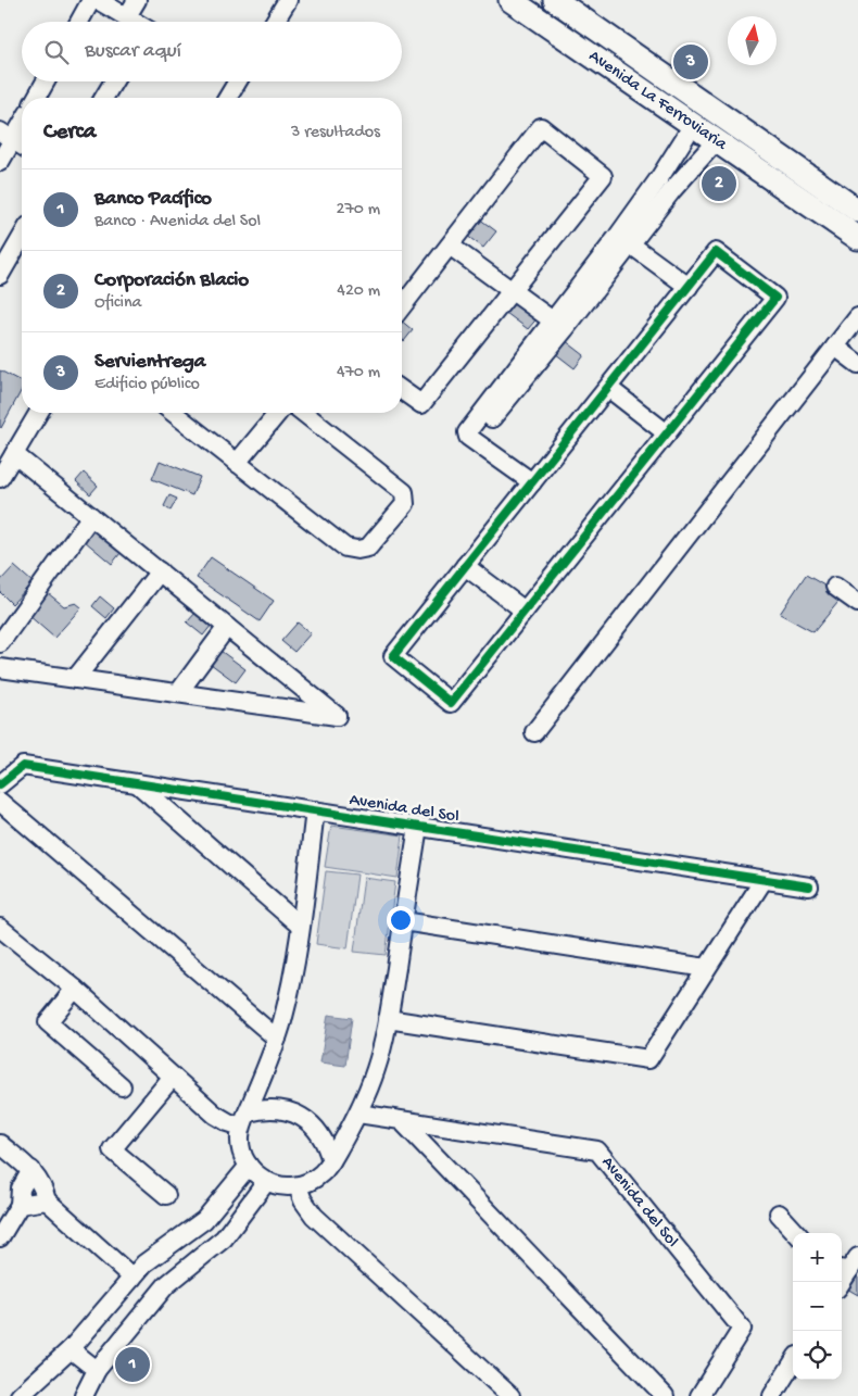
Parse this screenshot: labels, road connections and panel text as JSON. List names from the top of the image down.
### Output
{
  "streets": {
    "main road": ["Avenida La Ferroviaria"],
    "street": ["Avenida del Sol"]
  },
  "north": "top",
  "page": {
    "search": "Buscar aquí",
    "pins": ["3", "2", "1"],
    "heading": ["Cerca", "3 resultados"],
    "list": [
      {
        "mark": "1",
        "name": "Banco Pacífico",
        "note": "Banco · Avenida del Sol",
        "value": "270 m"
      },
      {
        "mark": "2",
        "name": "Corporación Blacio",
        "note": "Oficina",
        "value": "420 m"
      },
      {
        "mark": "3",
        "name": "Servientrega",
        "note": "Edificio público",
        "value": "470 m"
      }
    ],
    "map_buttons": ["+", "−"]
  }
}
